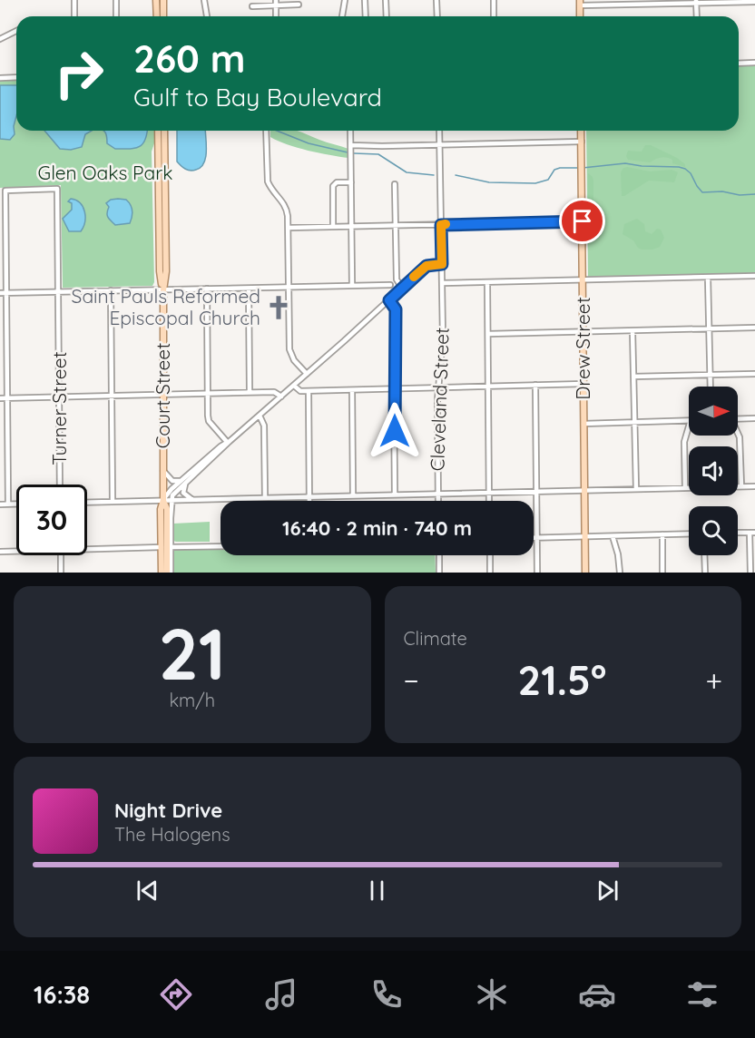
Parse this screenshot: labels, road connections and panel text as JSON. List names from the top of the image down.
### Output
{
  "streets": {
    "main road": ["Drew Street", "Court Street"],
    "street": ["Cleveland Street", "Turner Street"]
  },
  "parks": ["Glen Oaks Park"],
  "places": {
    "church": ["Saint Pauls Reformed Episcopal Church"]
  },
  "north": "right",
  "page": {
    "turn": ["260 m", "Gulf to Bay Boulevard"],
    "limit": "30",
    "trip": "16:40 · 2 min · 740 m",
    "tile": [
      ["21", "km/h"],
      "Climate"
    ],
    "heat": ["−", "21.5°", "+"],
    "song": ["Night Drive", "The Halogens"],
    "tabs": "16:38"
  }
}
